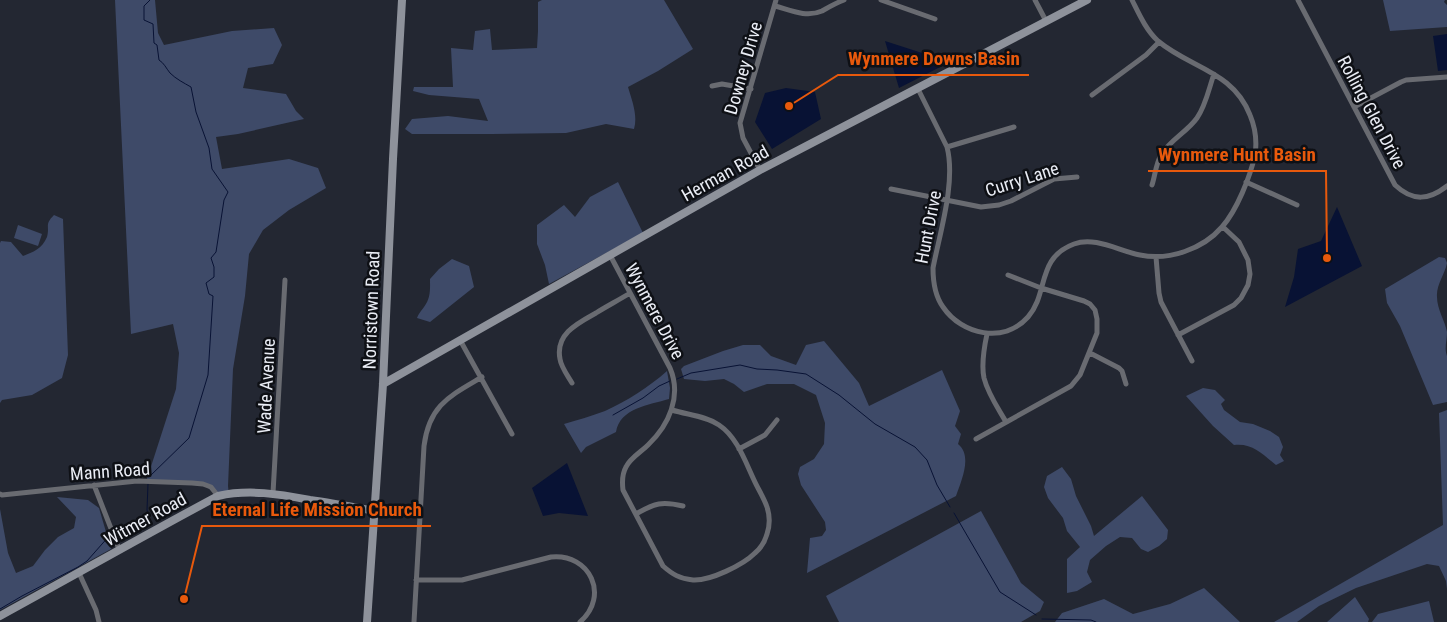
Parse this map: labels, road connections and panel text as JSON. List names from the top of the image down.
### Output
{
  "streets": {
    "street": [
      "Downey Drive",
      "Rolling Glen Drive",
      "Herman Road",
      "Curry Lane",
      "Hunt Drive",
      "Norristown Road",
      "Wynmere Drive",
      "Wade Avenue",
      "Mann Road",
      "Witmer Road"
    ]
  },
  "crossings": [
    ["Downey Drive", "Herman Road"],
    ["Herman Road", "Hunt Drive"],
    ["Herman Road", "Norristown Road"],
    ["Herman Road", "Wynmere Drive"],
    ["Curry Lane", "Hunt Drive"],
    ["Norristown Road", "Witmer Road"],
    ["Wade Avenue", "Witmer Road"],
    ["Mann Road", "Witmer Road"]
  ],
  "places": ["Wynmere Downs Basin", "Wynmere Hunt Basin", "Eternal Life Mission Church"]
}
